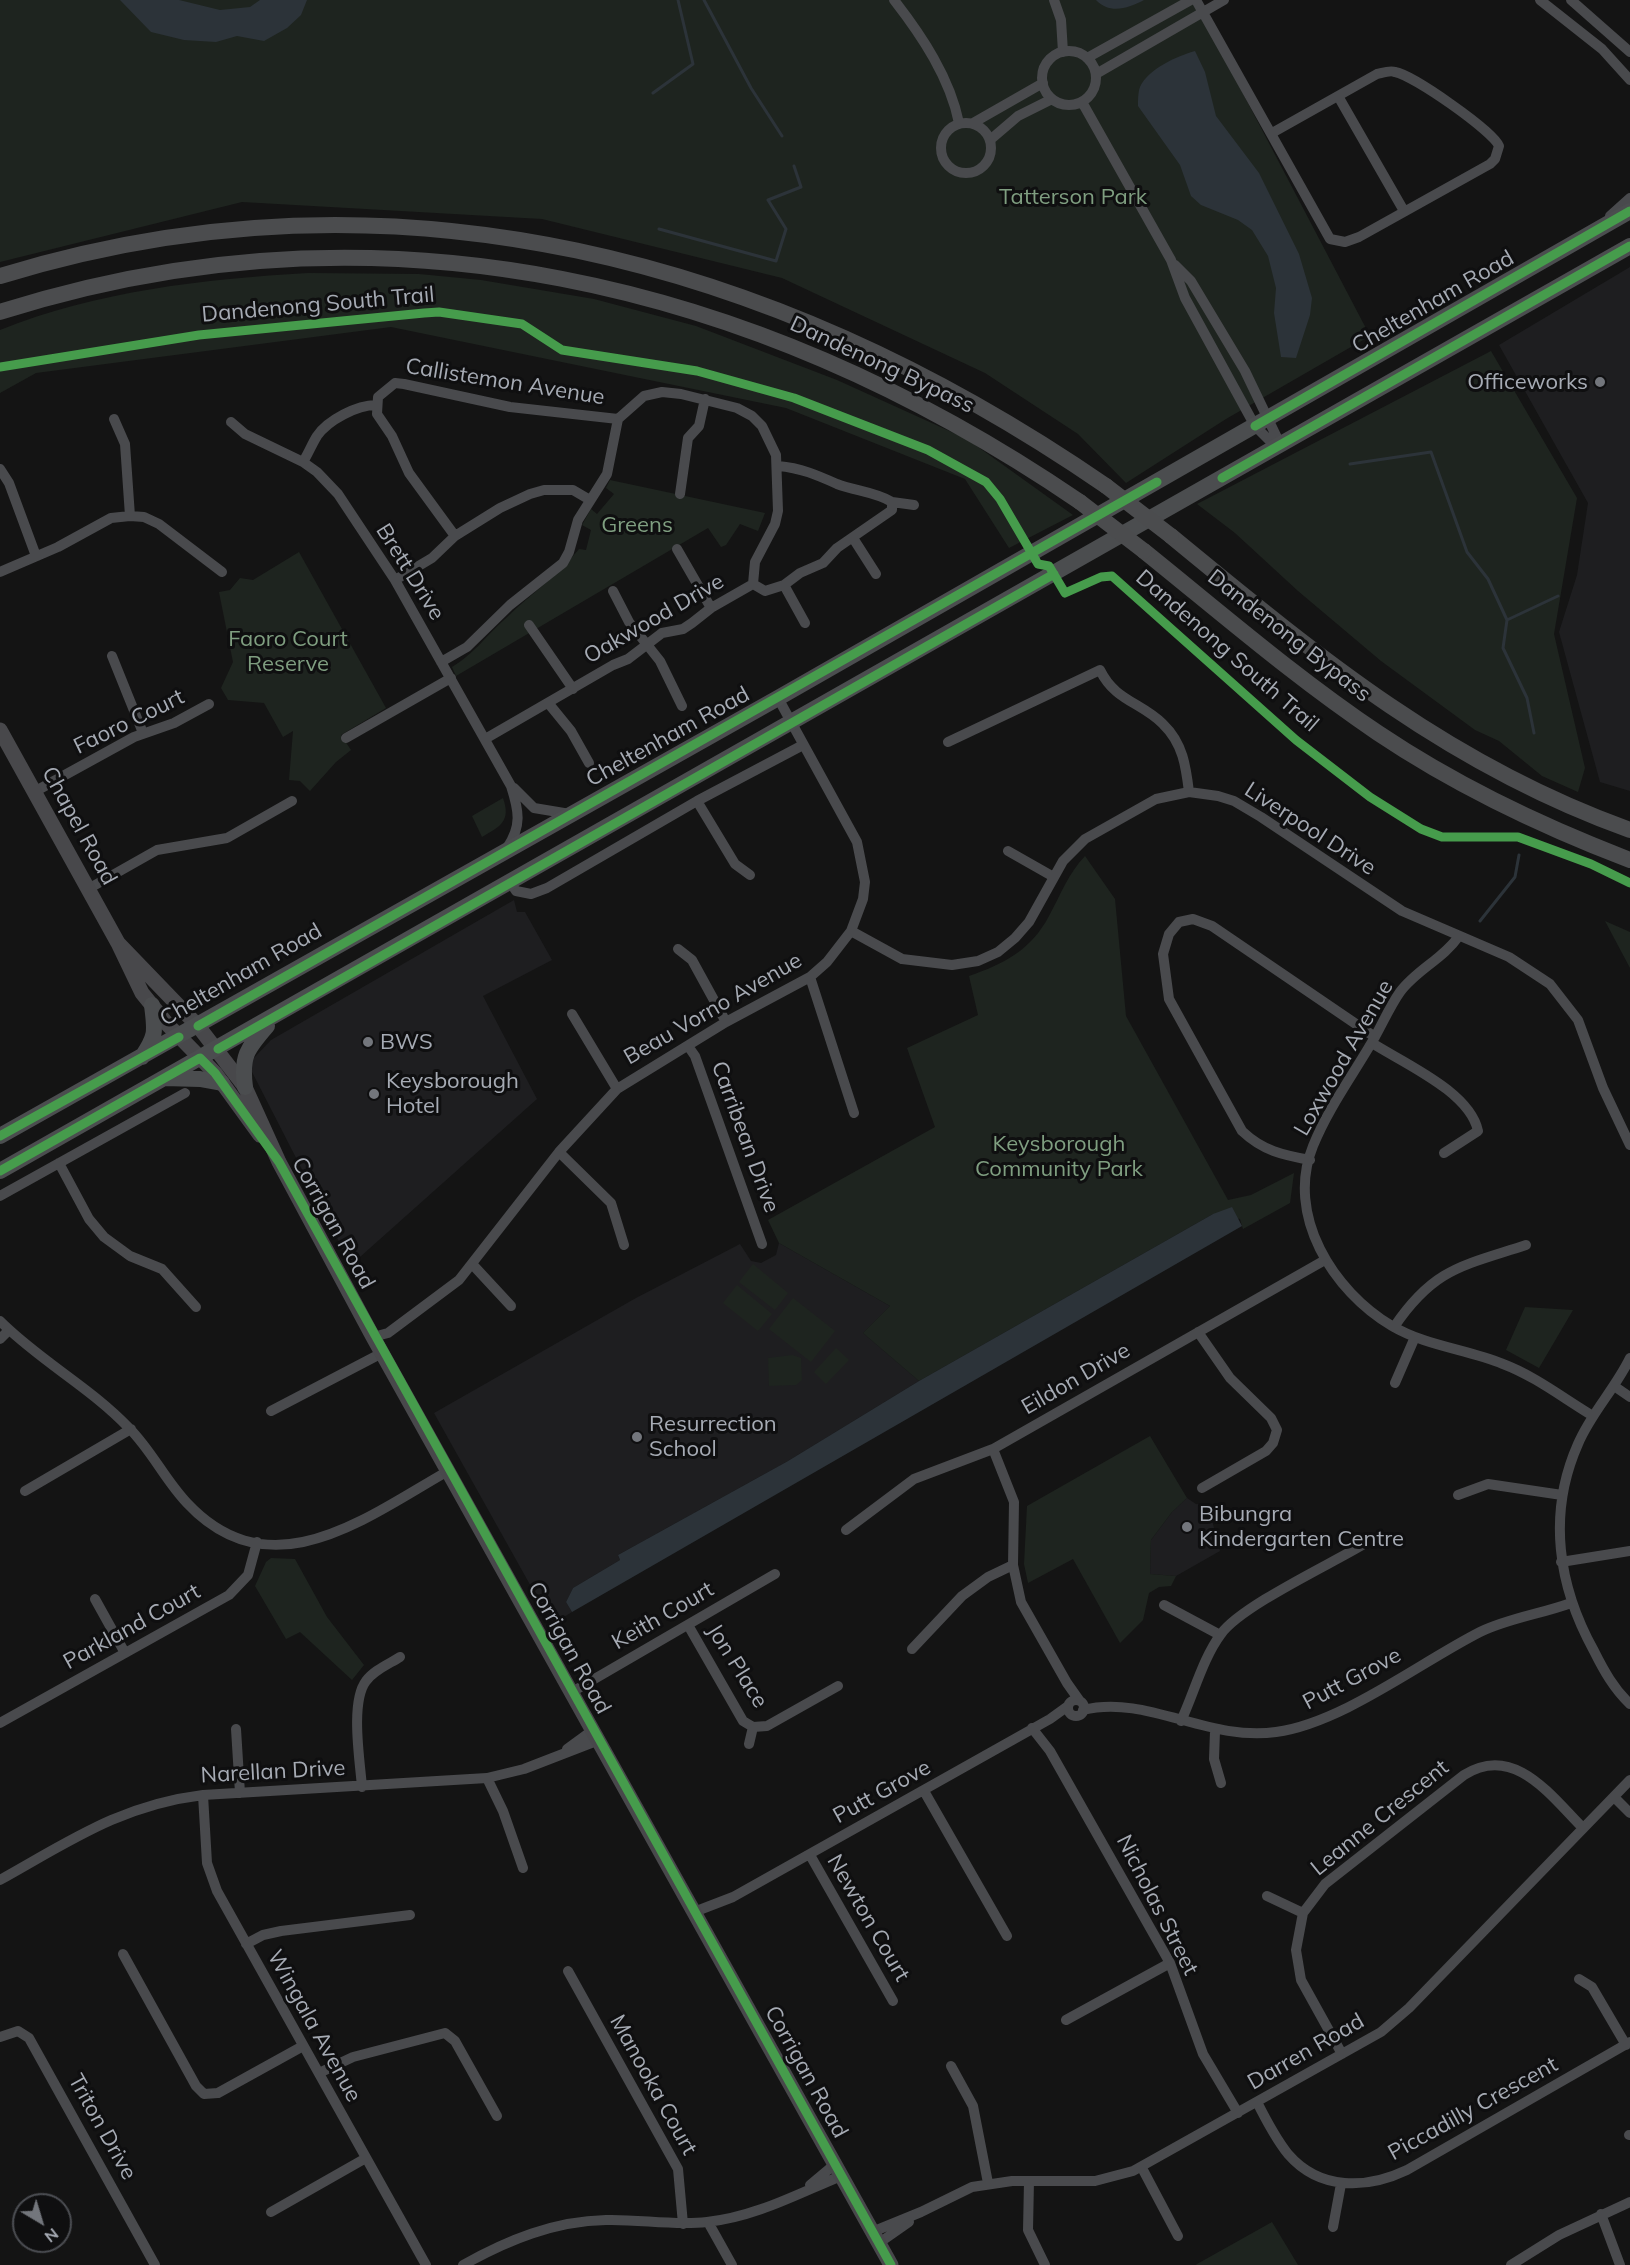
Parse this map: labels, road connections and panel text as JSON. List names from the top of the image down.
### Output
{
  "streets": {
    "highway": ["Dandenong Bypass"],
    "main road": ["Cheltenham Road", "Chapel Road", "Corrigan Road"],
    "street": [
      "Callistemon Avenue",
      "Brett Drive",
      "Oakwood Drive",
      "Faoro Court",
      "Liverpool Drive",
      "Beau Vorno Avenue",
      "Loxwood Avenue",
      "Carribean Drive",
      "Eildon Drive",
      "Keith Court",
      "Parkland Court",
      "Jon Place",
      "Putt Grove",
      "Narellan Drive",
      "Leanne Crescent",
      "Nicholas Street",
      "Newton Court",
      "Wingala Avenue",
      "Darren Road",
      "Manooka Court",
      "Piccadilly Crescent",
      "Triton Drive"
    ],
    "cycle path": ["Dandenong South Trail"]
  },
  "crossings": [
    ["Cheltenham Road", "Brett Drive"],
    ["Cheltenham Road", "Chapel Road"],
    ["Cheltenham Road", "Beau Vorno Avenue"],
    ["Cheltenham Road", "Corrigan Road"],
    ["Callistemon Avenue", "Oakwood Drive"],
    ["Brett Drive", "Oakwood Drive"],
    ["Faoro Court", "Chapel Road"],
    ["Chapel Road", "Corrigan Road"],
    ["Liverpool Drive", "Beau Vorno Avenue"],
    ["Liverpool Drive", "Loxwood Avenue"],
    ["Beau Vorno Avenue", "Carribean Drive"],
    ["Beau Vorno Avenue", "Corrigan Road"],
    ["Loxwood Avenue", "Eildon Drive"],
    ["Corrigan Road", "Keith Court"],
    ["Corrigan Road", "Putt Grove"],
    ["Corrigan Road", "Narellan Drive"],
    ["Corrigan Road", "Darren Road"],
    ["Keith Court", "Jon Place"],
    ["Putt Grove", "Nicholas Street"],
    ["Putt Grove", "Newton Court"],
    ["Narellan Drive", "Wingala Avenue"],
    ["Leanne Crescent", "Darren Road"],
    ["Nicholas Street", "Darren Road"],
    ["Darren Road", "Piccadilly Crescent"]
  ],
  "parks": [
    "Tatterson Park",
    "Greens",
    "Faoro Court Reserve",
    "Keysborough Community Park"
  ],
  "places": [
    "Officeworks",
    "BWS",
    "Keysborough Hotel",
    "Resurrection School",
    "Bibungra Kindergarten Centre"
  ],
  "north": "bottom right"
}
